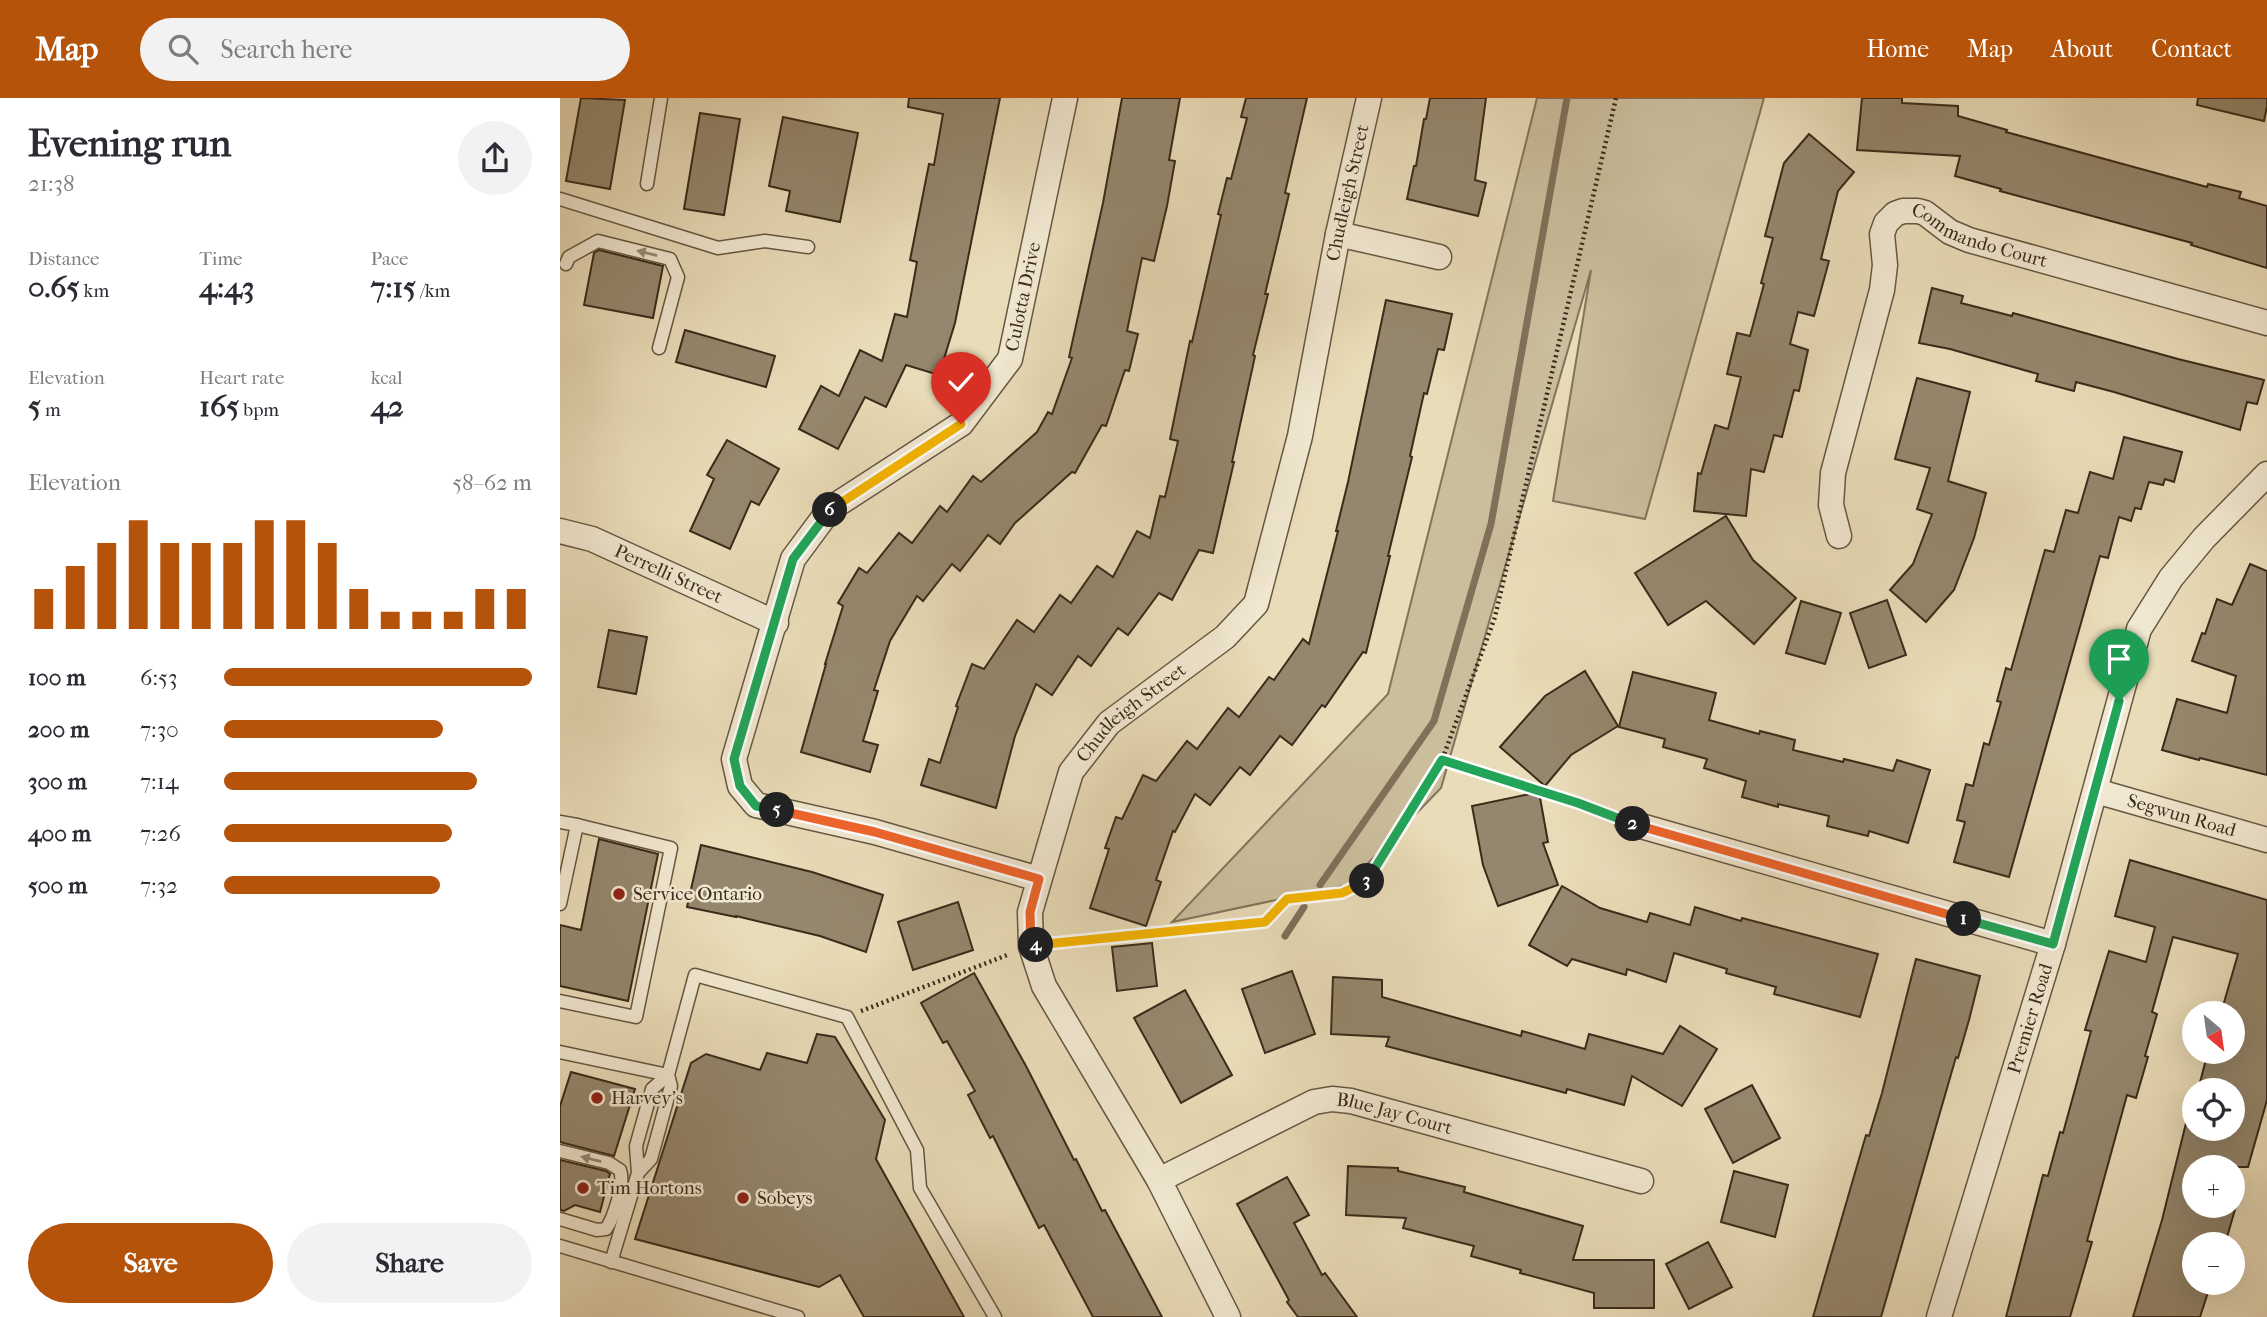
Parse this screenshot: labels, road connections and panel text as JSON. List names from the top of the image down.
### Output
{
  "streets": {
    "street": [
      "Chudleigh Street",
      "Commando Court",
      "Culotta Drive",
      "Perrelli Street",
      "Segwun Road",
      "Premier Road",
      "Blue Jay Court"
    ]
  },
  "crossings": [
    ["Chudleigh Street", "Culotta Drive"],
    ["Chudleigh Street", "Blue Jay Court"],
    ["Culotta Drive", "Perrelli Street"],
    ["Segwun Road", "Premier Road"]
  ],
  "places": [
    "Service Ontario",
    "Harvey's",
    "Tim Hortons",
    "Sobeys"
  ],
  "north": "bottom right",
  "page": {
    "header": "Map",
    "search": "Search here",
    "nav": [
      "Home",
      "Map",
      "About",
      "Contact"
    ],
    "heading": ["Evening run", "21:38"],
    "stats": [
      ["Distance", "0.65 km"],
      ["Time", "4:43"],
      ["Pace", "7:15 /km"],
      ["Elevation", "5 m"],
      ["Heart rate", "165 bpm"],
      ["kcal", "42"]
    ],
    "chart": ["Elevation", "58–62 m"],
    "pins": [
      "6",
      "5",
      "2",
      "3",
      "1",
      "4"
    ],
    "list": [
      {
        "name": "100 m",
        "note": "6:53"
      },
      {
        "name": "200 m",
        "note": "7:30"
      },
      {
        "name": "300 m",
        "note": "7:14"
      },
      {
        "name": "400 m",
        "note": "7:26"
      },
      {
        "name": "500 m",
        "note": "7:32"
      }
    ],
    "map_buttons": ["+", "−"],
    "buttons": ["Save", "Share"]
  }
}
